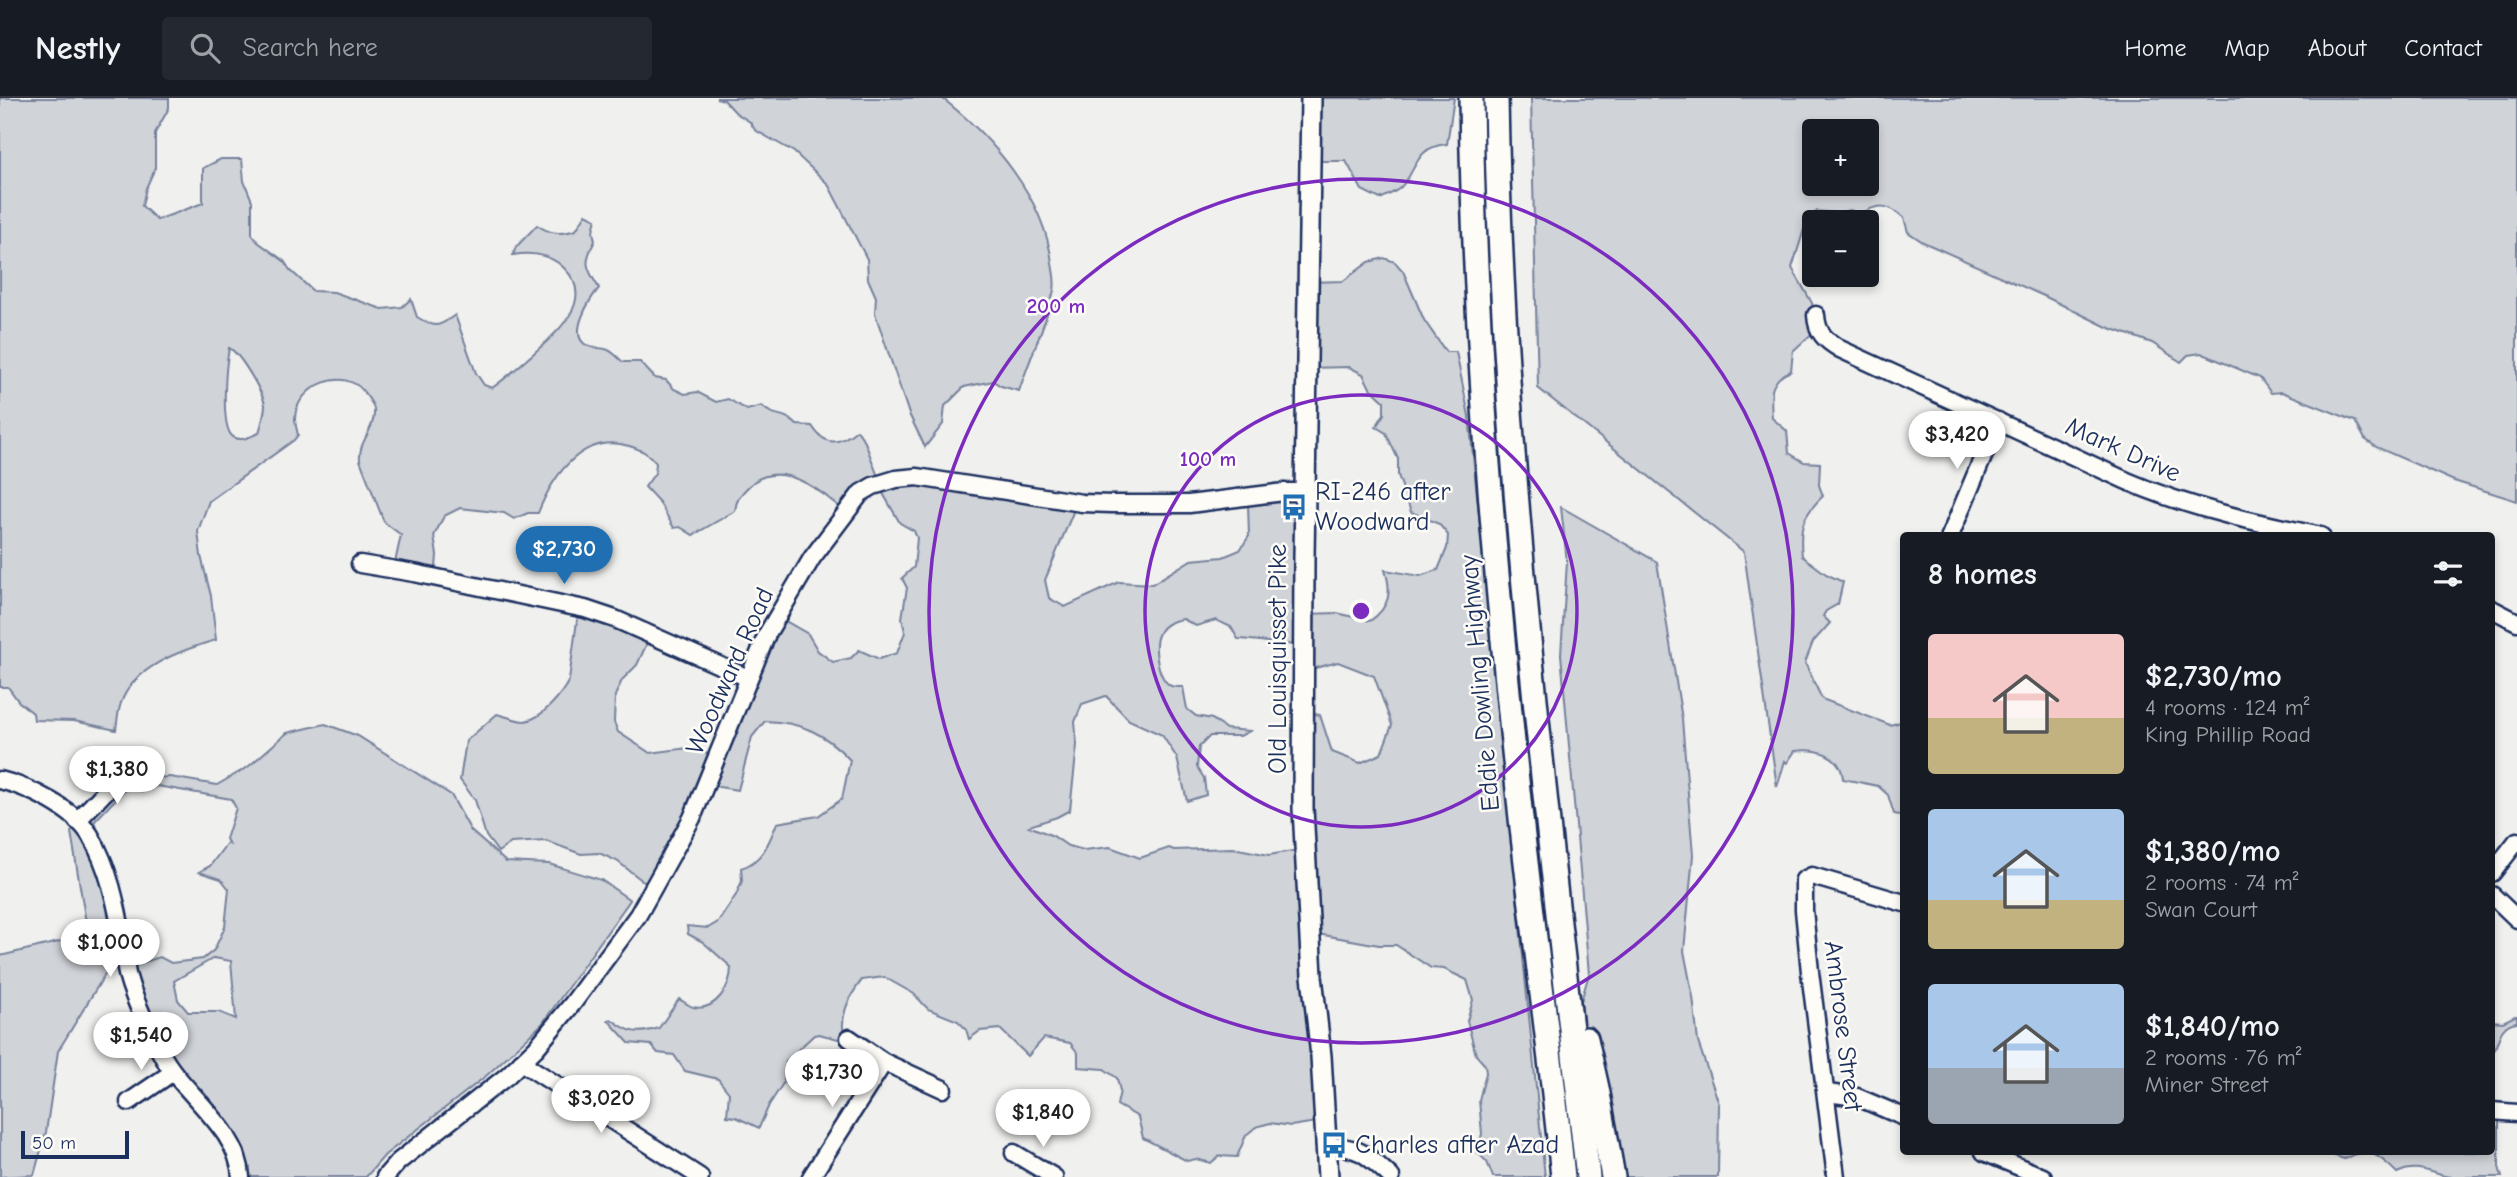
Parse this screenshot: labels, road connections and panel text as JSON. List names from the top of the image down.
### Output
{
  "streets": {
    "highway": ["Eddie Dowling Highway"],
    "main road": ["Old Louisquisset Pike"],
    "street": ["Mark Drive", "Woodward Road", "Ambrose Street"]
  },
  "crossings": [
    ["Old Louisquisset Pike", "Woodward Road"]
  ],
  "places": {
    "bus stop": ["RI-246 after Woodward", "Charles after Azad"]
  },
  "scale_bar": "50 m",
  "page": {
    "header": "Nestly",
    "search": "Search here",
    "nav": [
      "Home",
      "Map",
      "About",
      "Contact"
    ],
    "map_buttons": ["+", "−"],
    "price": [
      "$3,420",
      "$2,730",
      "$1,380",
      "$1,000",
      "$1,540",
      "$1,730",
      "$3,020",
      "$1,840"
    ],
    "heading": "8 homes",
    "list": [
      {
        "name": "$2,730/mo",
        "note": "4 rooms · 124 m² · King Phillip Road"
      },
      {
        "name": "$1,380/mo",
        "note": "2 rooms · 74 m² · Swan Court"
      },
      {
        "name": "$1,840/mo",
        "note": "2 rooms · 76 m² · Miner Street"
      }
    ],
    "scale": "50 m"
  },
  "rings": ["200 m", "100 m"]
}
